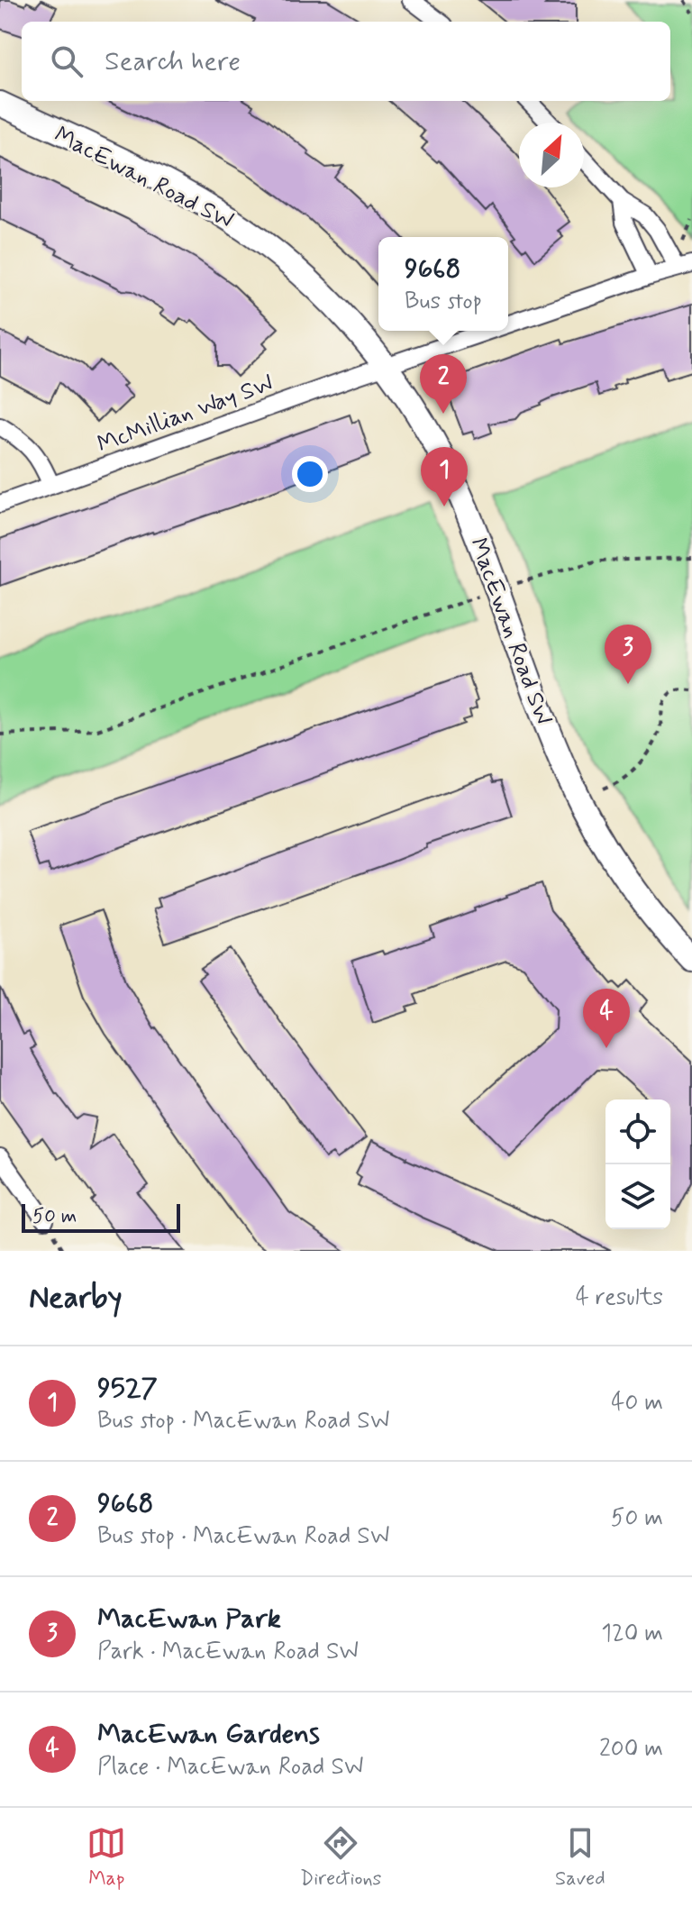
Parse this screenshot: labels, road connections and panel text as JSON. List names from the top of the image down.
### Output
{
  "streets": {
    "street": ["MacEwan Road SW", "McMillian Way SW"]
  },
  "crossings": [
    ["MacEwan Road SW", "McMillian Way SW"]
  ],
  "scale_bar": "50 m",
  "north": "top right",
  "page": {
    "search": "Search here",
    "popup": ["9668", "Bus stop"],
    "pins": [
      "2",
      "1",
      "3",
      "4"
    ],
    "scale": "50 m",
    "heading": ["Nearby", "4 results"],
    "list": [
      {
        "mark": "1",
        "name": "9527",
        "note": "Bus stop · MacEwan Road SW",
        "value": "40 m"
      },
      {
        "mark": "2",
        "name": "9668",
        "note": "Bus stop · MacEwan Road SW",
        "value": "50 m"
      },
      {
        "mark": "3",
        "name": "MacEwan Park",
        "note": "Park · MacEwan Road SW",
        "value": "120 m"
      },
      {
        "mark": "4",
        "name": "MacEwan Gardens",
        "note": "Place · MacEwan Road SW",
        "value": "200 m"
      }
    ],
    "nav": ["Map", "Directions", "Saved"]
  }
}
